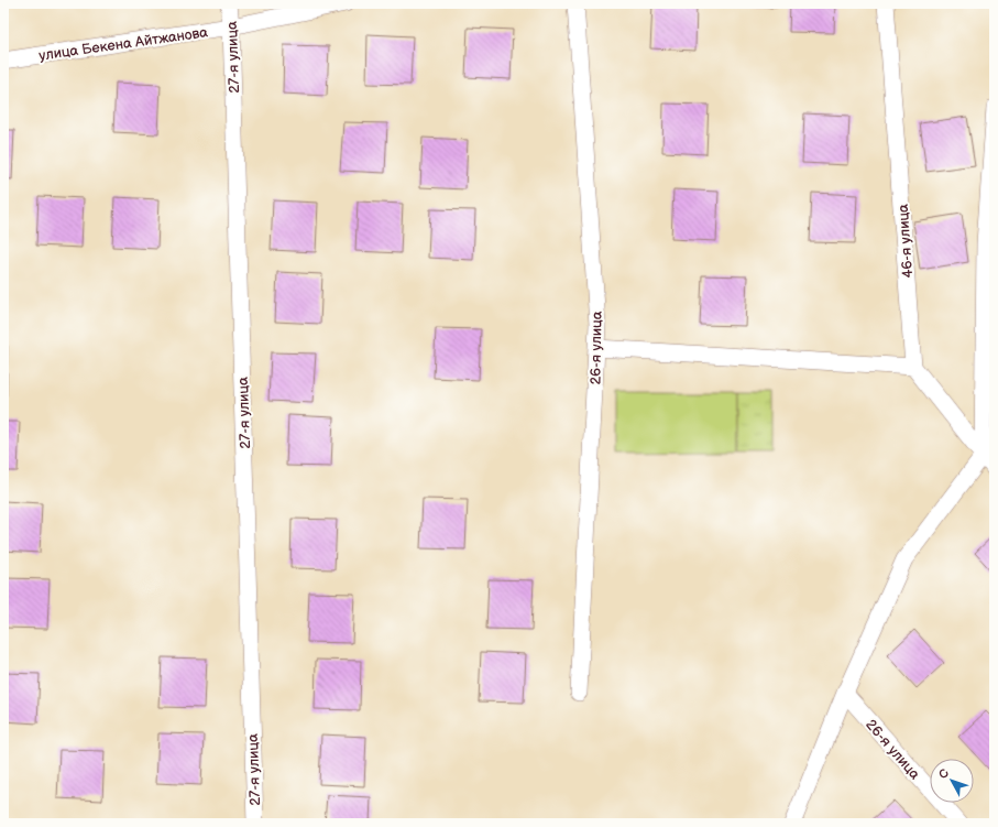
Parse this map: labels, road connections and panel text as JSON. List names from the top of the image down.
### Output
{
  "streets": {
    "street": [
      "улица Бекена Айтжанова",
      "27-я улица",
      "46-я улица",
      "26-я улица"
    ]
  },
  "crossings": [
    ["улица Бекена Айтжанова", "27-я улица"]
  ],
  "north": "top left"
}
